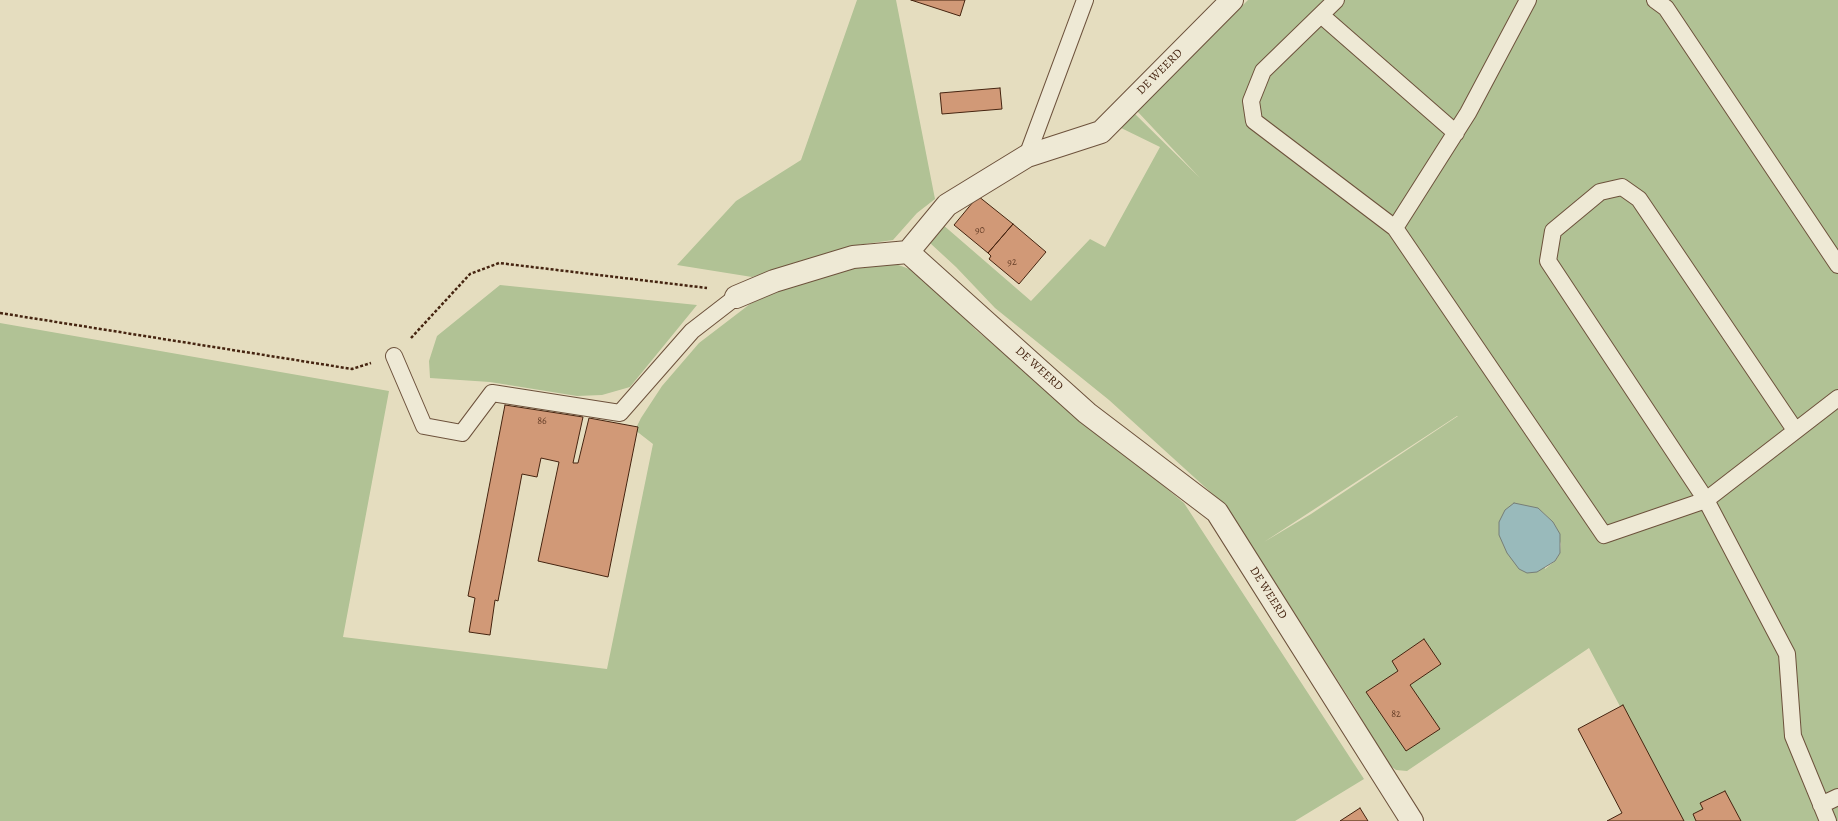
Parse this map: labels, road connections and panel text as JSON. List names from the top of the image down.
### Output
{
  "streets": {
    "street": ["DE WEERD"]
  },
  "house_numbers": [
    "90",
    "92",
    "86",
    "82"
  ]
}
